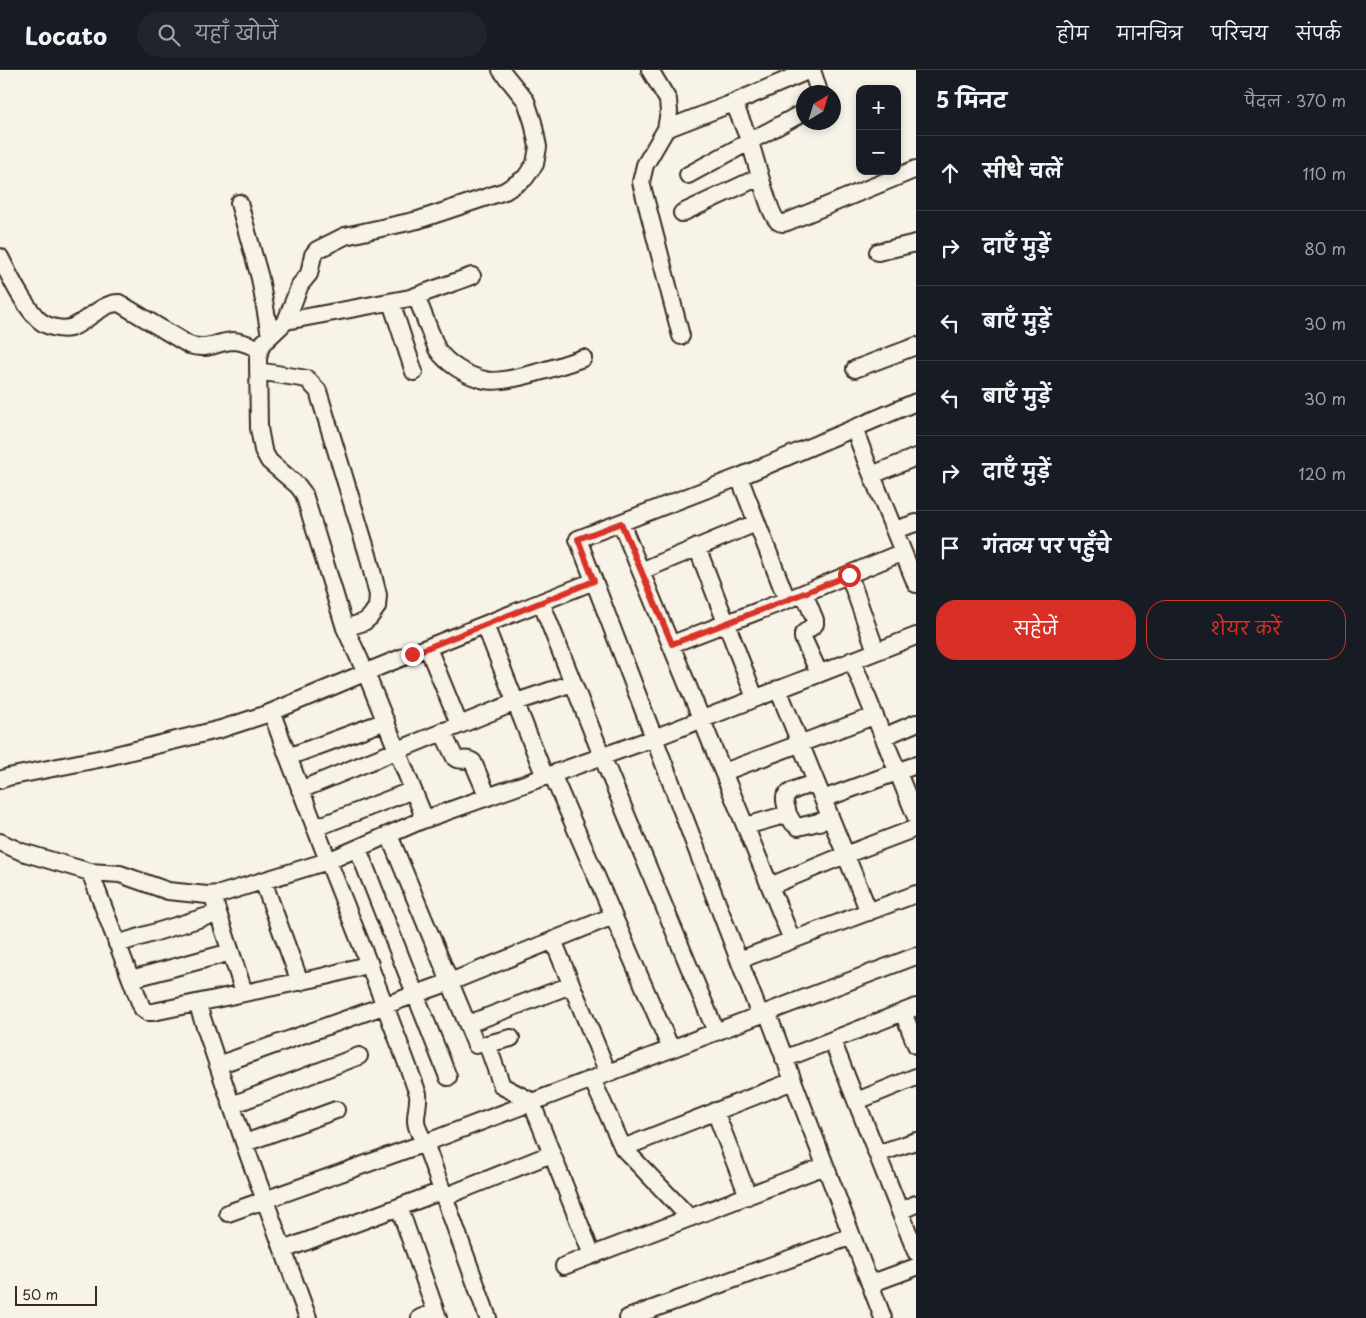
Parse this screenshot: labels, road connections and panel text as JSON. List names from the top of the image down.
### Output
{
  "scale_bar": "50 m",
  "north": "top right",
  "page": {
    "header": "Locato",
    "search": "यहाँ खोजें",
    "nav": [
      "होम",
      "मानचित्र",
      "परिचय",
      "संपर्क"
    ],
    "heading": ["5 मिनट", "पैदल · 370 m"],
    "map_buttons": ["+", "−"],
    "list": [
      ["सीधे चलें", "110 m"],
      ["दाएँ मुड़ें", "80 m"],
      ["बाएँ मुड़ें", "30 m"],
      ["बाएँ मुड़ें", "30 m"],
      ["दाएँ मुड़ें", "120 m"],
      "गंतव्य पर पहुँचे"
    ],
    "buttons": ["सहेजें", "शेयर करें"],
    "scale": "50 m"
  }
}
